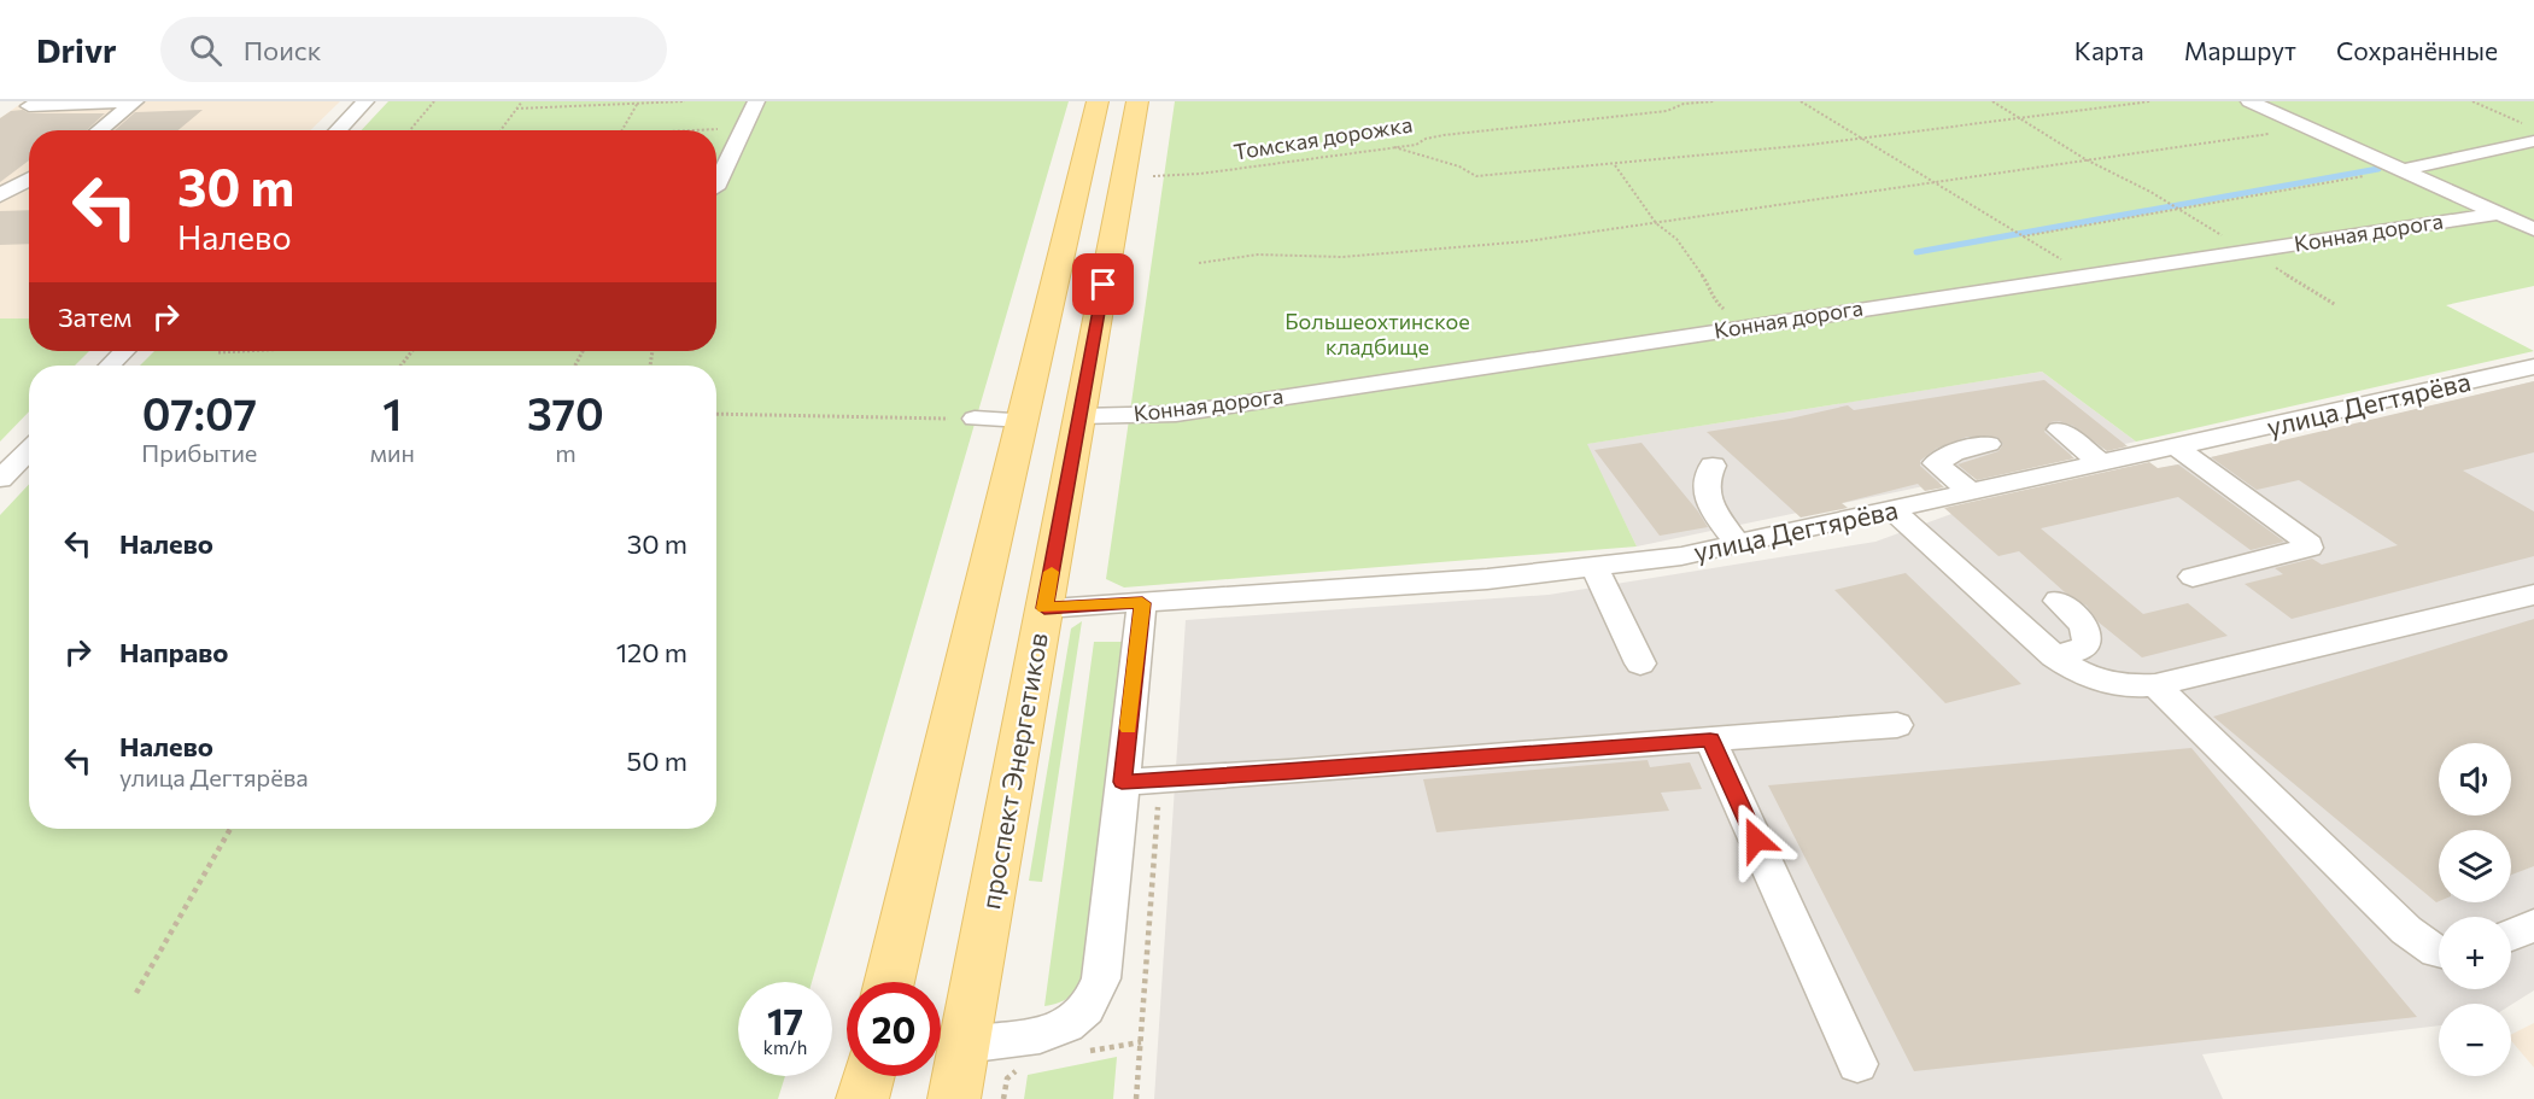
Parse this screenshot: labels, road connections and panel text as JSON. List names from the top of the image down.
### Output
{
  "streets": {
    "main road": ["проспект Энергетиков"],
    "street": ["Конная дорога", "улица Дегтярёва"],
    "path": ["Томская дорожка"]
  },
  "crossings": [
    ["Конная дорога", "проспект Энергетиков"],
    ["улица Дегтярёва", "проспект Энергетиков"]
  ],
  "parks": ["Большеохтинское кладбище"],
  "page": {
    "header": "Drivr",
    "search": "Поиск",
    "nav": ["Карта", "Маршрут", "Сохранённые"],
    "turn": ["30 m", "Налево"],
    "then": "Затем",
    "eta": [
      "07:07",
      "Прибытие",
      "1",
      "мин",
      "370",
      "m"
    ],
    "list": [
      {
        "name": "Налево",
        "value": "30 m"
      },
      {
        "name": "Направо",
        "value": "120 m"
      },
      {
        "name": "Налево",
        "note": "улица Дегтярёва",
        "value": "50 m"
      }
    ],
    "map_buttons": ["+", "−"],
    "speed": "17 km/h",
    "limit": "20"
  }
}
